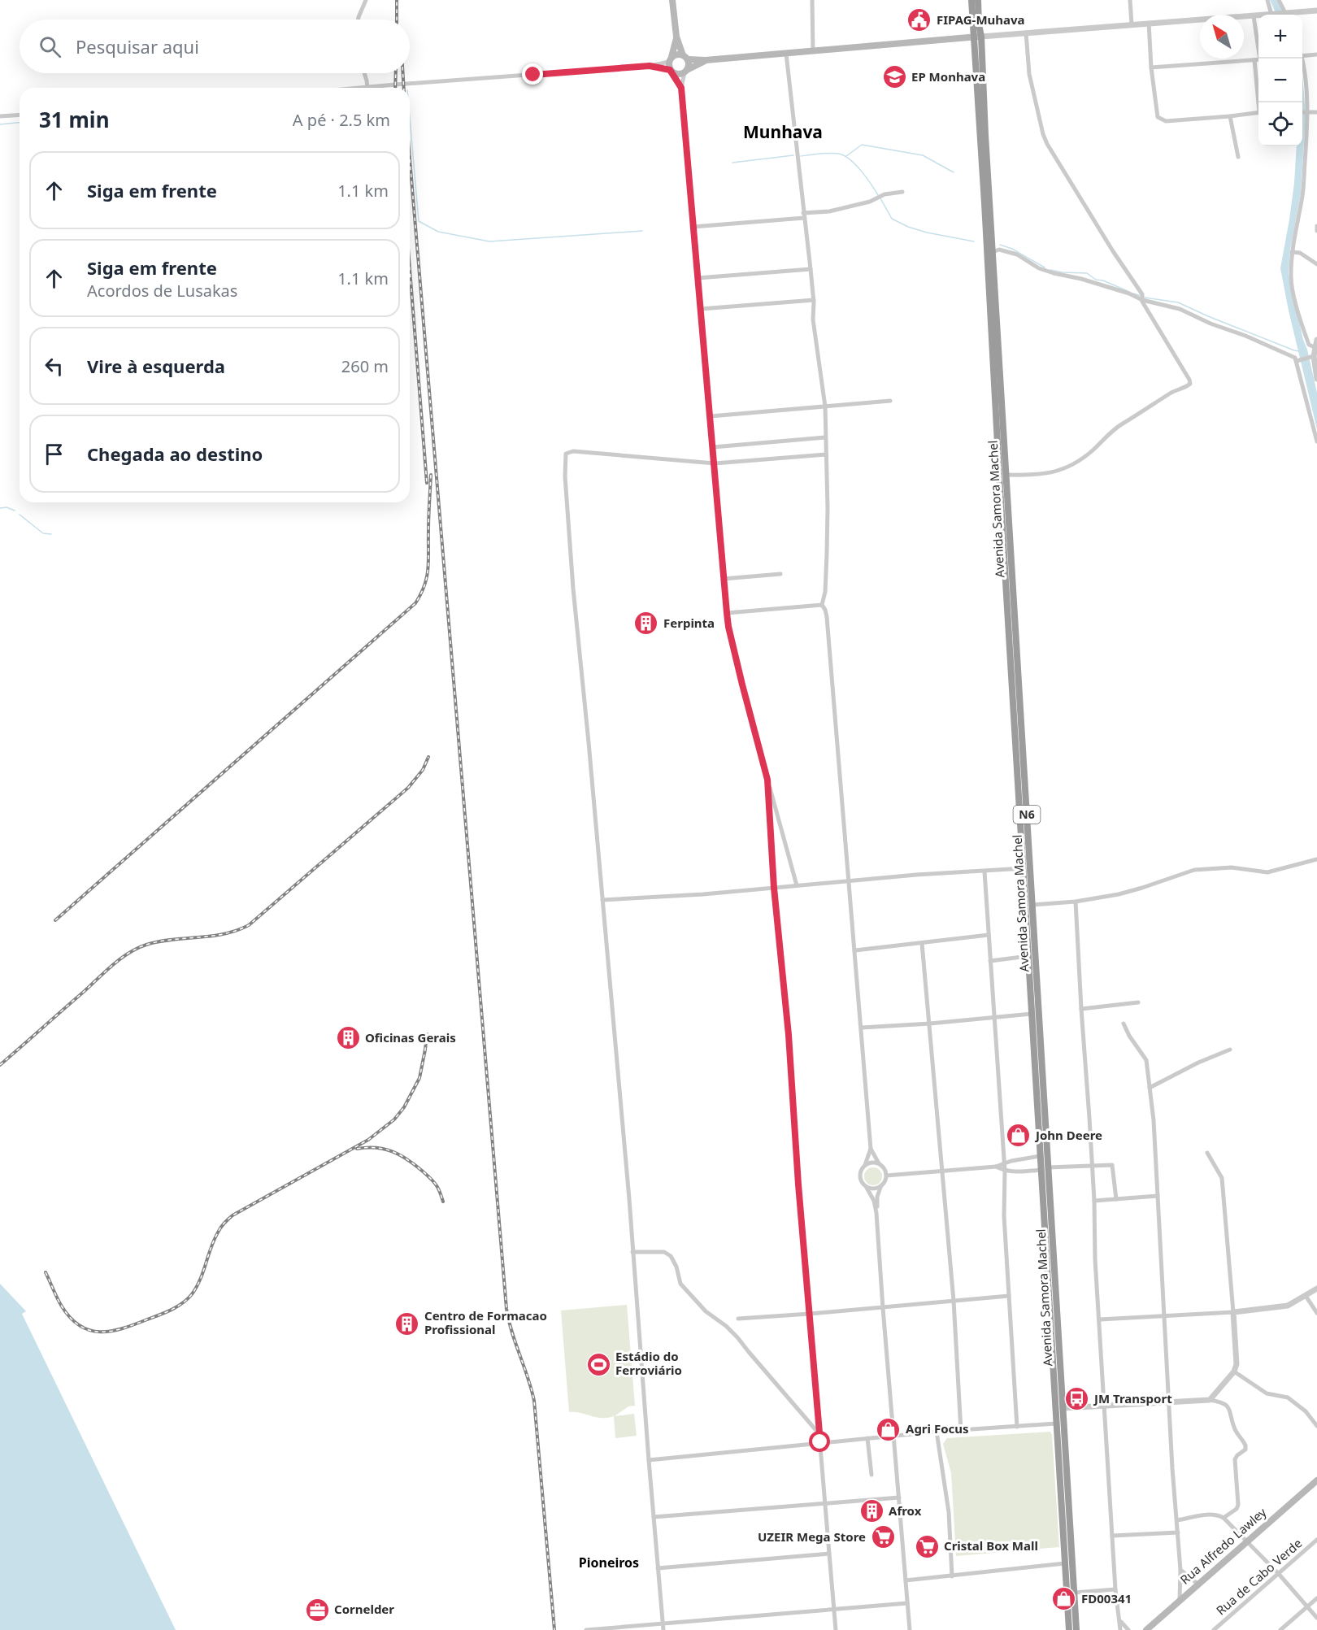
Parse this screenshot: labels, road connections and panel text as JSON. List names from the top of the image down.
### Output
{
  "streets": {
    "highway": ["Avenida Samora Machel", "N6"],
    "main road": ["Rua Alfredo Lawley"],
    "street": ["Rua de Cabo Verde"]
  },
  "districts": ["Munhava", "Pioneiros"],
  "places": {
    "public building": ["FIPAG-Muhava"],
    "school or university": ["EP Monhava"],
    "building": [
      "Ferpinta",
      "Oficinas Gerais",
      "Centro de Formacao Profissional",
      "Afrox"
    ],
    "shop": ["John Deere", "Agri Focus", "FD00341"],
    "sports": ["Estádio do Ferroviário"],
    "bus stop": ["JM Transport"],
    "supermarket": ["UZEIR Mega Store", "Cristal Box Mall"],
    "office": ["Cornelder"]
  },
  "north": "top left",
  "page": {
    "map_buttons": ["+", "−"],
    "search": "Pesquisar aqui",
    "heading": ["31 min", "A pé · 2.5 km"],
    "list": [
      ["Siga em frente", "1.1 km"],
      ["Siga em frente", "Acordos de Lusakas", "1.1 km"],
      ["Vire à esquerda", "260 m"],
      "Chegada ao destino"
    ]
  }
}
